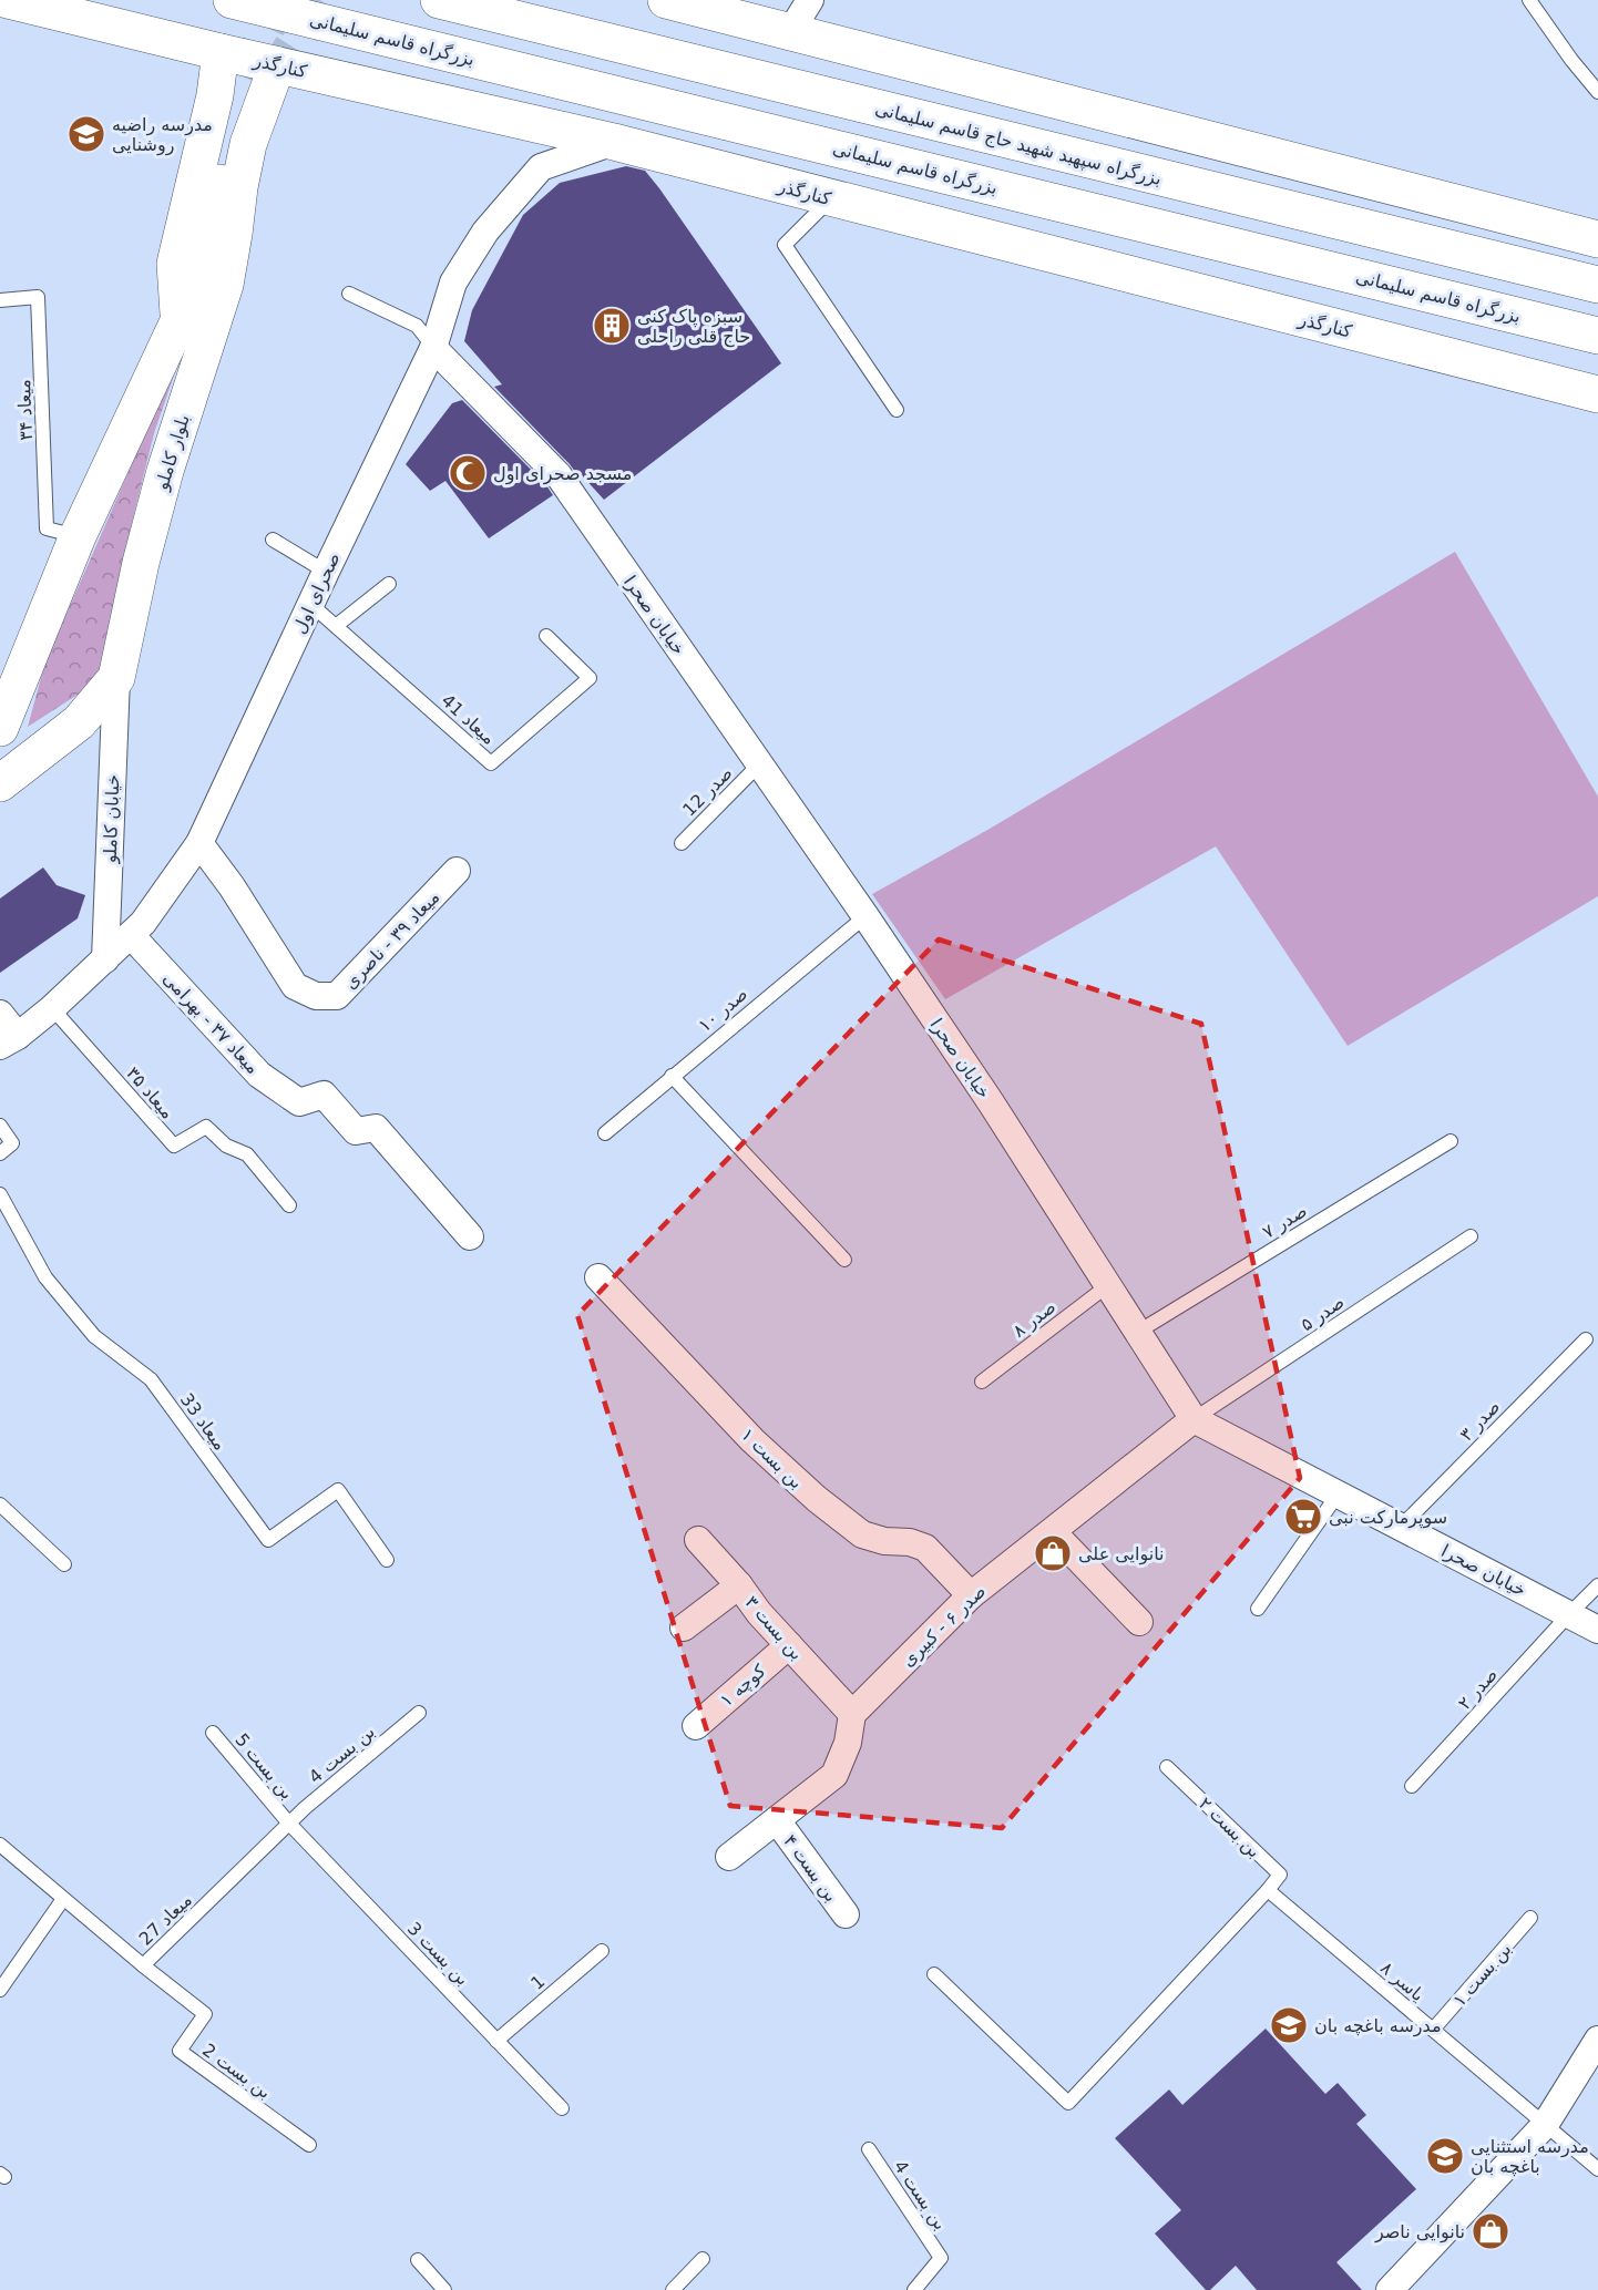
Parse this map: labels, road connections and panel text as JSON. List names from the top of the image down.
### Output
{
  "streets": {
    "main road": [
      "بزرگراه قاسم سلیمانی",
      "کنارگذر",
      "بزرگراه سپهبد شهید حاج قاسم سلیمانی",
      "بلوار کاملو"
    ],
    "street": [
      "صحرای اول",
      "خیابان صحرا",
      "خیابان کاملو",
      "میعاد ۳۹ - ناصری",
      "میعاد ۳۷ - بهرامی",
      "بن بست ۱",
      "صدر ۶ - کبیری",
      "بن بست ۳",
      "کوچه ۱",
      "بن بست ۴"
    ],
    "lane": [
      "میعاد ۳۴",
      "میعاد 41",
      "صدر 12",
      "صدر ۱۰",
      "میعاد ۳۵",
      "صدر ۷",
      "صدر ۵",
      "صدر ۸",
      "صدر ۳",
      "میعاد 33",
      "صدر ۲",
      "بن بست 4",
      "بن بست 5",
      "بن بست ۲",
      "میعاد 27",
      "بن بست 3",
      "یاسر ۸",
      "1",
      "بن بست 2"
    ]
  },
  "crossings": [
    ["کنارگذر", "بلوار کاملو"],
    ["کنارگذر", "صحرای اول"],
    ["میعاد ۳۴", "بلوار کاملو"],
    ["بلوار کاملو", "خیابان کاملو"],
    ["صحرای اول", "خیابان صحرا"],
    ["صحرای اول", "میعاد 41"],
    ["صحرای اول", "خیابان کاملو"],
    ["صحرای اول", "میعاد ۳۹ - ناصری"],
    ["صحرای اول", "میعاد ۳۷ - بهرامی"],
    ["صحرای اول", "میعاد ۳۵"],
    ["خیابان صحرا", "صدر 12"],
    ["خیابان صحرا", "صدر ۱۰"],
    ["خیابان صحرا", "صدر ۷"],
    ["خیابان صحرا", "صدر ۵"],
    ["خیابان صحرا", "صدر ۸"],
    ["خیابان صحرا", "صدر ۳"],
    ["خیابان صحرا", "صدر ۶ - کبیری"],
    ["خیابان صحرا", "صدر ۲"],
    ["صدر ۵", "صدر ۶ - کبیری"],
    ["بن بست ۱", "صدر ۶ - کبیری"],
    ["بن بست ۱", "یاسر ۸"],
    ["صدر ۶ - کبیری", "بن بست ۳"],
    ["بن بست ۳", "کوچه ۱"],
    ["بن بست 4", "بن بست 5"],
    ["بن بست 4", "میعاد 27"],
    ["بن بست 4", "بن بست 3"],
    ["بن بست 5", "میعاد 27"],
    ["بن بست 5", "بن بست 3"],
    ["بن بست ۲", "یاسر ۸"],
    ["میعاد 27", "بن بست 3"],
    ["میعاد 27", "بن بست 2"],
    ["بن بست 3", "1"]
  ],
  "places": {
    "school or university": ["مدرسه راضیه روشنایی", "مدرسه باغچه بان", "مدرسه استثنایی باغچه بان"],
    "building": ["سبزه پاک کنی حاج قلی راحلی"],
    "mosque": ["مسجد صحرای اول"],
    "supermarket": ["سوپرمارکت نبی"],
    "shop": ["نانوایی علی", "نانوایی ناصر"]
  }
}
